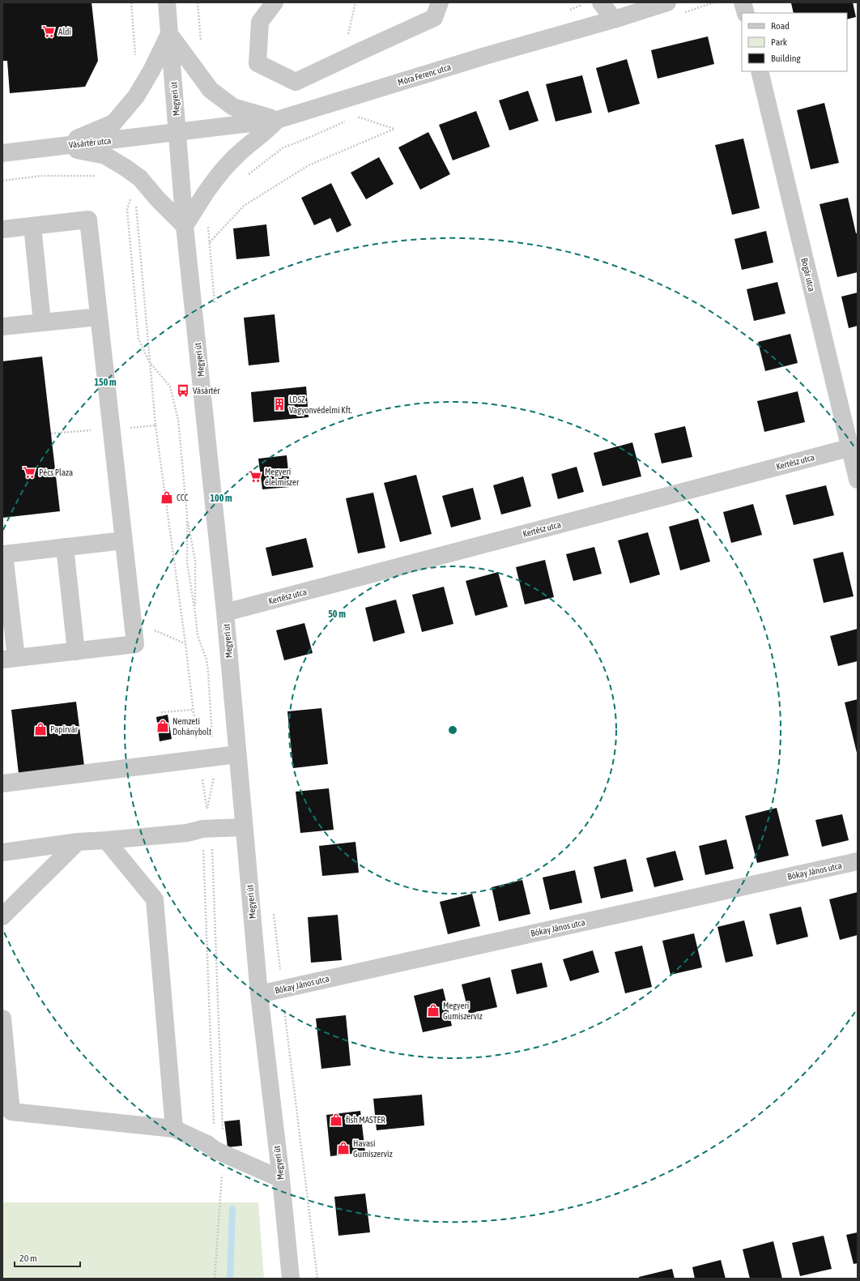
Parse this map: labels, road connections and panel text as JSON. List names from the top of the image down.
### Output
{
  "streets": {
    "street": [
      "Móra Ferenc utca",
      "Megyeri út",
      "Vásártér utca",
      "Bogár utca",
      "Kertész utca",
      "Bókay János utca"
    ]
  },
  "crossings": [
    ["Móra Ferenc utca", "Megyeri út"],
    ["Móra Ferenc utca", "Vásártér utca"],
    ["Megyeri út", "Vásártér utca"],
    ["Megyeri út", "Kertész utca"],
    ["Megyeri út", "Bókay János utca"],
    ["Bogár utca", "Kertész utca"]
  ],
  "places": {
    "supermarket": ["Aldi", "Pécs Plaza", "Megyeri élelmiszer"],
    "bus stop": ["Vásártér"],
    "building": ["LDSZ Vagyonvédelmi Kft."],
    "shop": [
      "CCC",
      "Nemzeti Dohánybolt",
      "Papírvár",
      "Megyeri Gumiszerviz",
      "fish MASTER",
      "Havasi Gumiszerviz"
    ]
  },
  "legend": ["Road", "Park", "Building"],
  "scale_bar": "20 m",
  "rings": ["150 m", "100 m", "50 m"]
}
